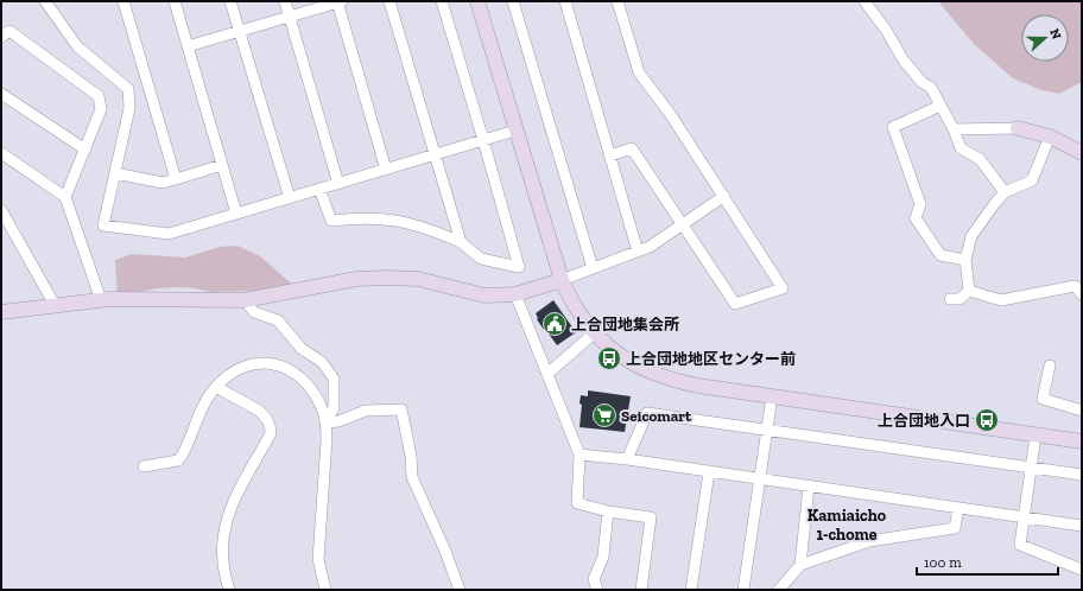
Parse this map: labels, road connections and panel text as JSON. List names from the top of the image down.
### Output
{
  "districts": ["Kamiaicho 1-chome"],
  "places": {
    "public building": ["上合団地集会所"],
    "bus stop": ["上合団地地区センター前", "上合団地入口"],
    "supermarket": ["Seicomart"]
  },
  "scale_bar": "100 m",
  "north": "right"
}
